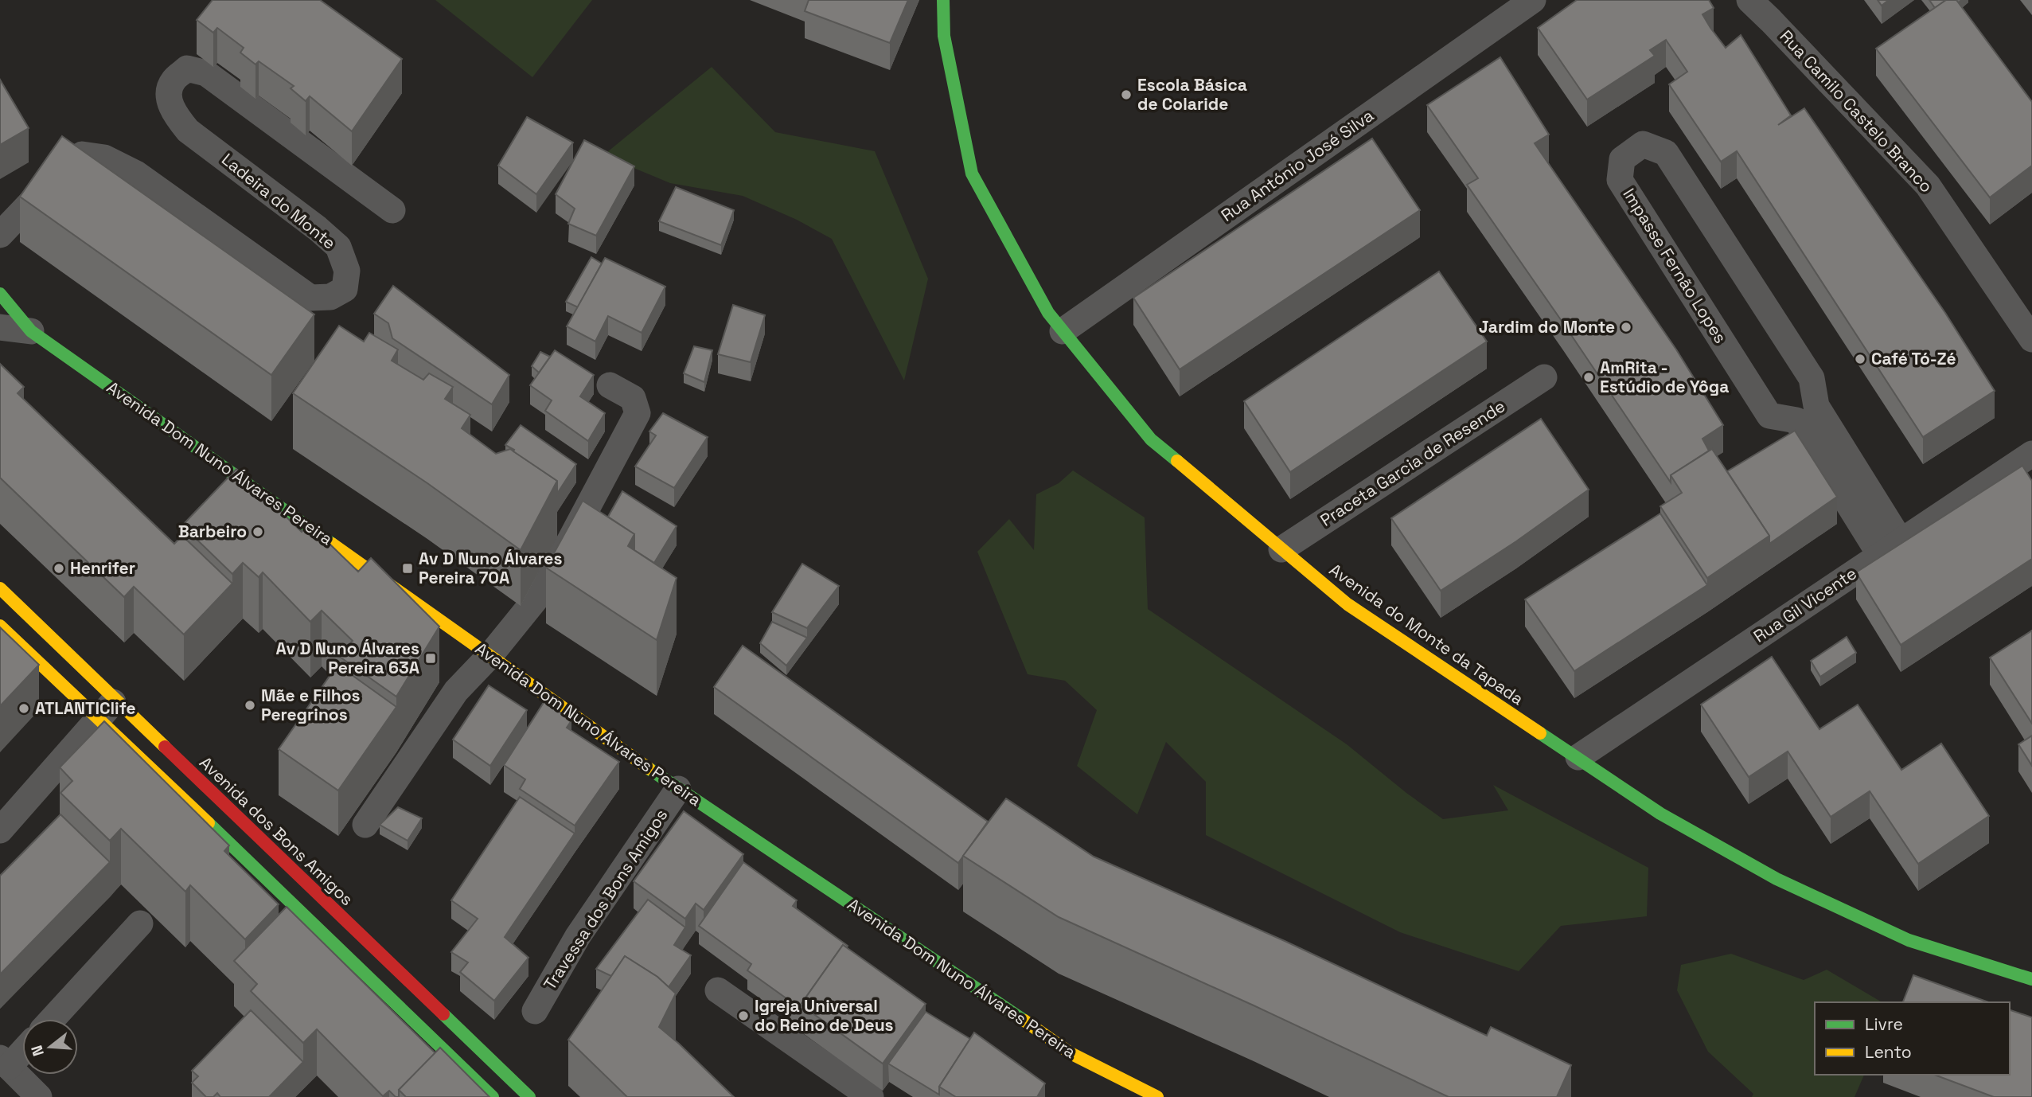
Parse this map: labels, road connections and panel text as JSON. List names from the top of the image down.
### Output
{
  "streets": {
    "street": [
      "Rua Camilo Castelo Branco",
      "Rua António José Silva",
      "Ladeira do Monte",
      "Impasse Fernão Lopes",
      "Avenida Dom Nuno Álvares Pereira",
      "Praceta Garcia de Resende",
      "Rua Gil Vicente",
      "Avenida do Monte da Tapada",
      "Avenida dos Bons Amigos",
      "Travessa dos Bons Amigos"
    ]
  },
  "crossings": [
    ["Rua António José Silva", "Avenida do Monte da Tapada"],
    ["Impasse Fernão Lopes", "Rua Gil Vicente"],
    ["Avenida Dom Nuno Álvares Pereira", "Travessa dos Bons Amigos"],
    ["Praceta Garcia de Resende", "Avenida do Monte da Tapada"],
    ["Rua Gil Vicente", "Avenida do Monte da Tapada"]
  ],
  "places": {
    "other": [
      "Escola Básica de Colaride",
      "Jardim do Monte",
      "Café Tó-Zé",
      "AmRita - Estúdio de Yôga",
      "Barbeiro",
      "Henrifer",
      "Mãe e Filhos Peregrinos",
      "ATLANTIClife",
      "Igreja Universal do Reino de Deus"
    ],
    "transit": ["Av D Nuno Álvares Pereira 70A", "Av D Nuno Álvares Pereira 63A"]
  },
  "legend": ["Livre", "Lento"],
  "north": "left"
}
